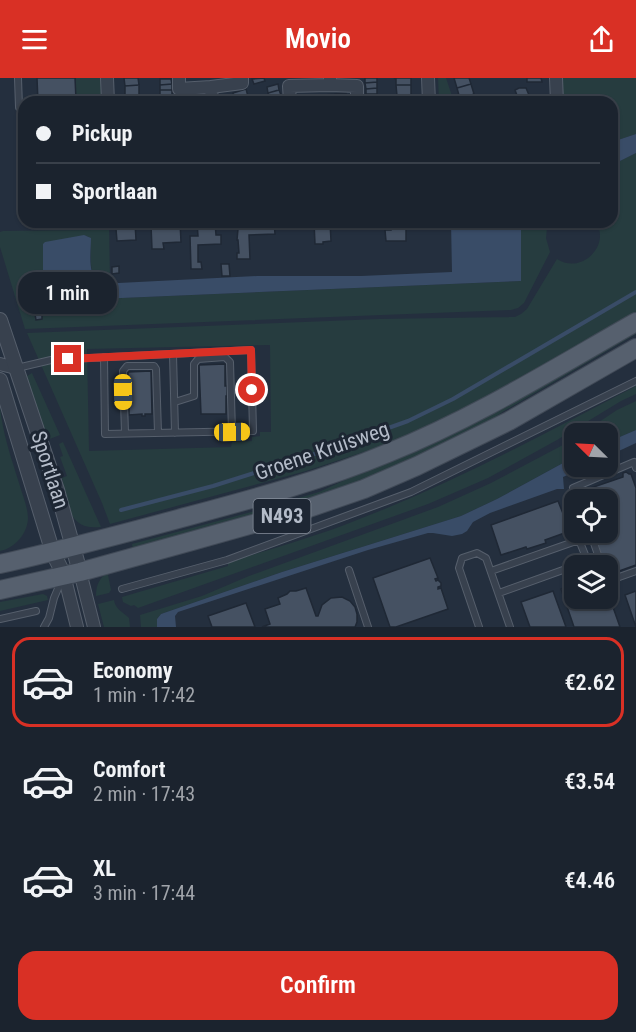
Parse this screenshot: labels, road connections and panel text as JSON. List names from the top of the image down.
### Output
{
  "streets": {
    "main road": ["Groene Kruisweg", "N493"],
    "street": ["Sportlaan"]
  },
  "crossings": [
    ["Groene Kruisweg", "Sportlaan"],
    ["Sportlaan", "N493"]
  ],
  "north": "top left",
  "page": {
    "header": "Movio",
    "banner": ["Pickup", "Sportlaan"],
    "bubble": "1 min",
    "list": [
      {
        "name": "Economy",
        "note": "1 min · 17:42",
        "value": "€2.62"
      },
      {
        "name": "Comfort",
        "note": "2 min · 17:43",
        "value": "€3.54"
      },
      {
        "name": "XL",
        "note": "3 min · 17:44",
        "value": "€4.46"
      }
    ],
    "buttons": "Confirm"
  }
}
